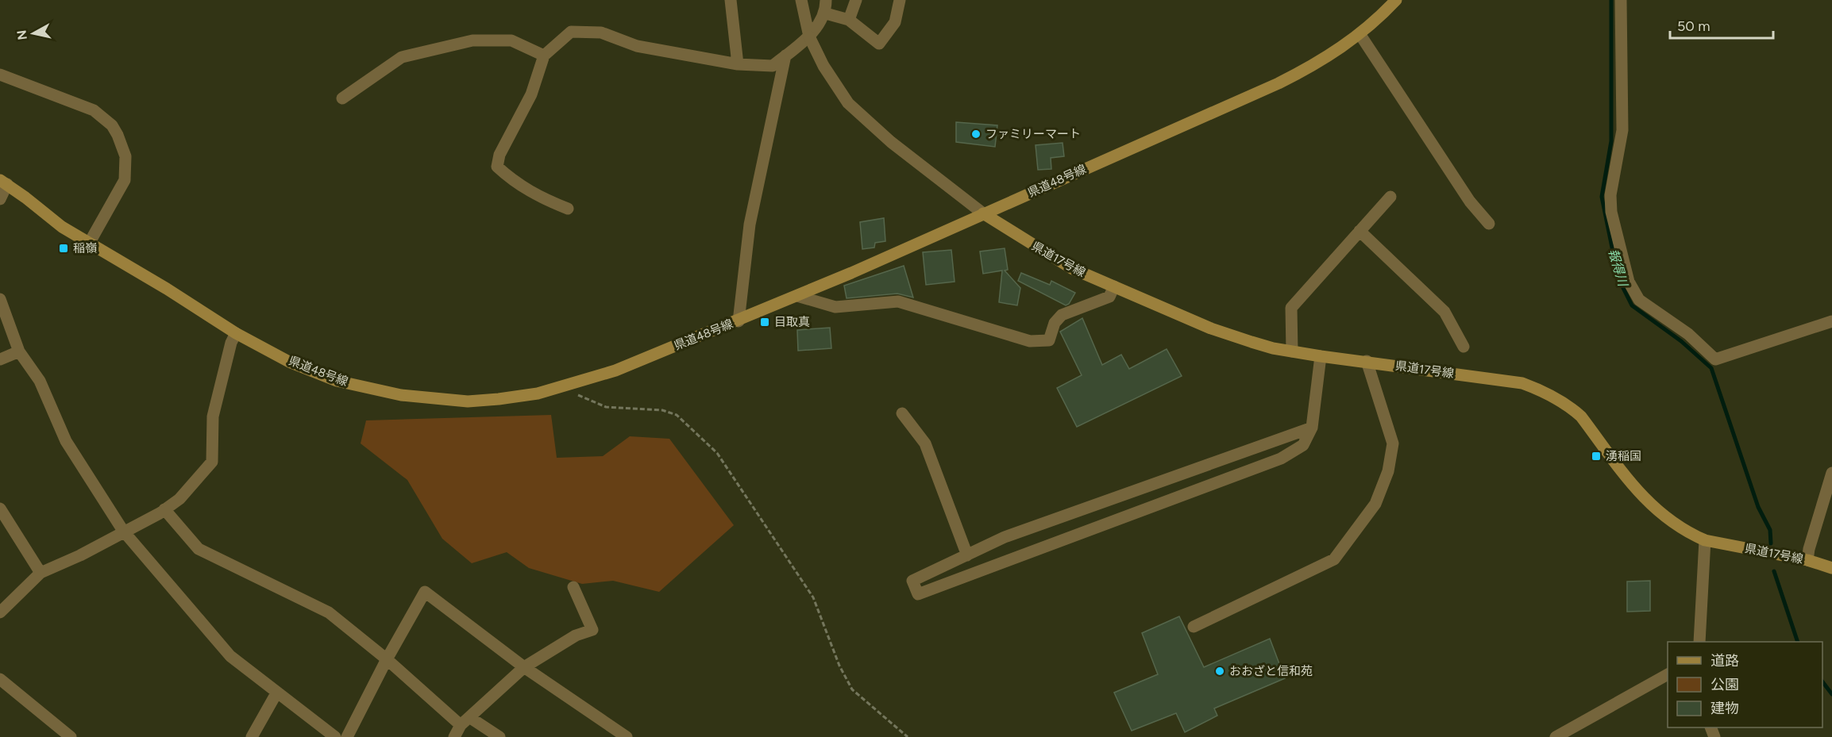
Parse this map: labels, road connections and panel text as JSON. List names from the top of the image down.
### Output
{
  "streets": {
    "main road": ["県道48号線", "県道17号線"]
  },
  "crossings": [
    ["県道48号線", "県道17号線"]
  ],
  "water": ["報得川"],
  "places": {
    "other": ["ファミリーマート", "おおざと信和苑"],
    "transit": ["稲嶺", "目取真", "湧稲国"]
  },
  "legend": ["道路", "公園", "建物"],
  "scale_bar": "50 m",
  "north": "left"
}
